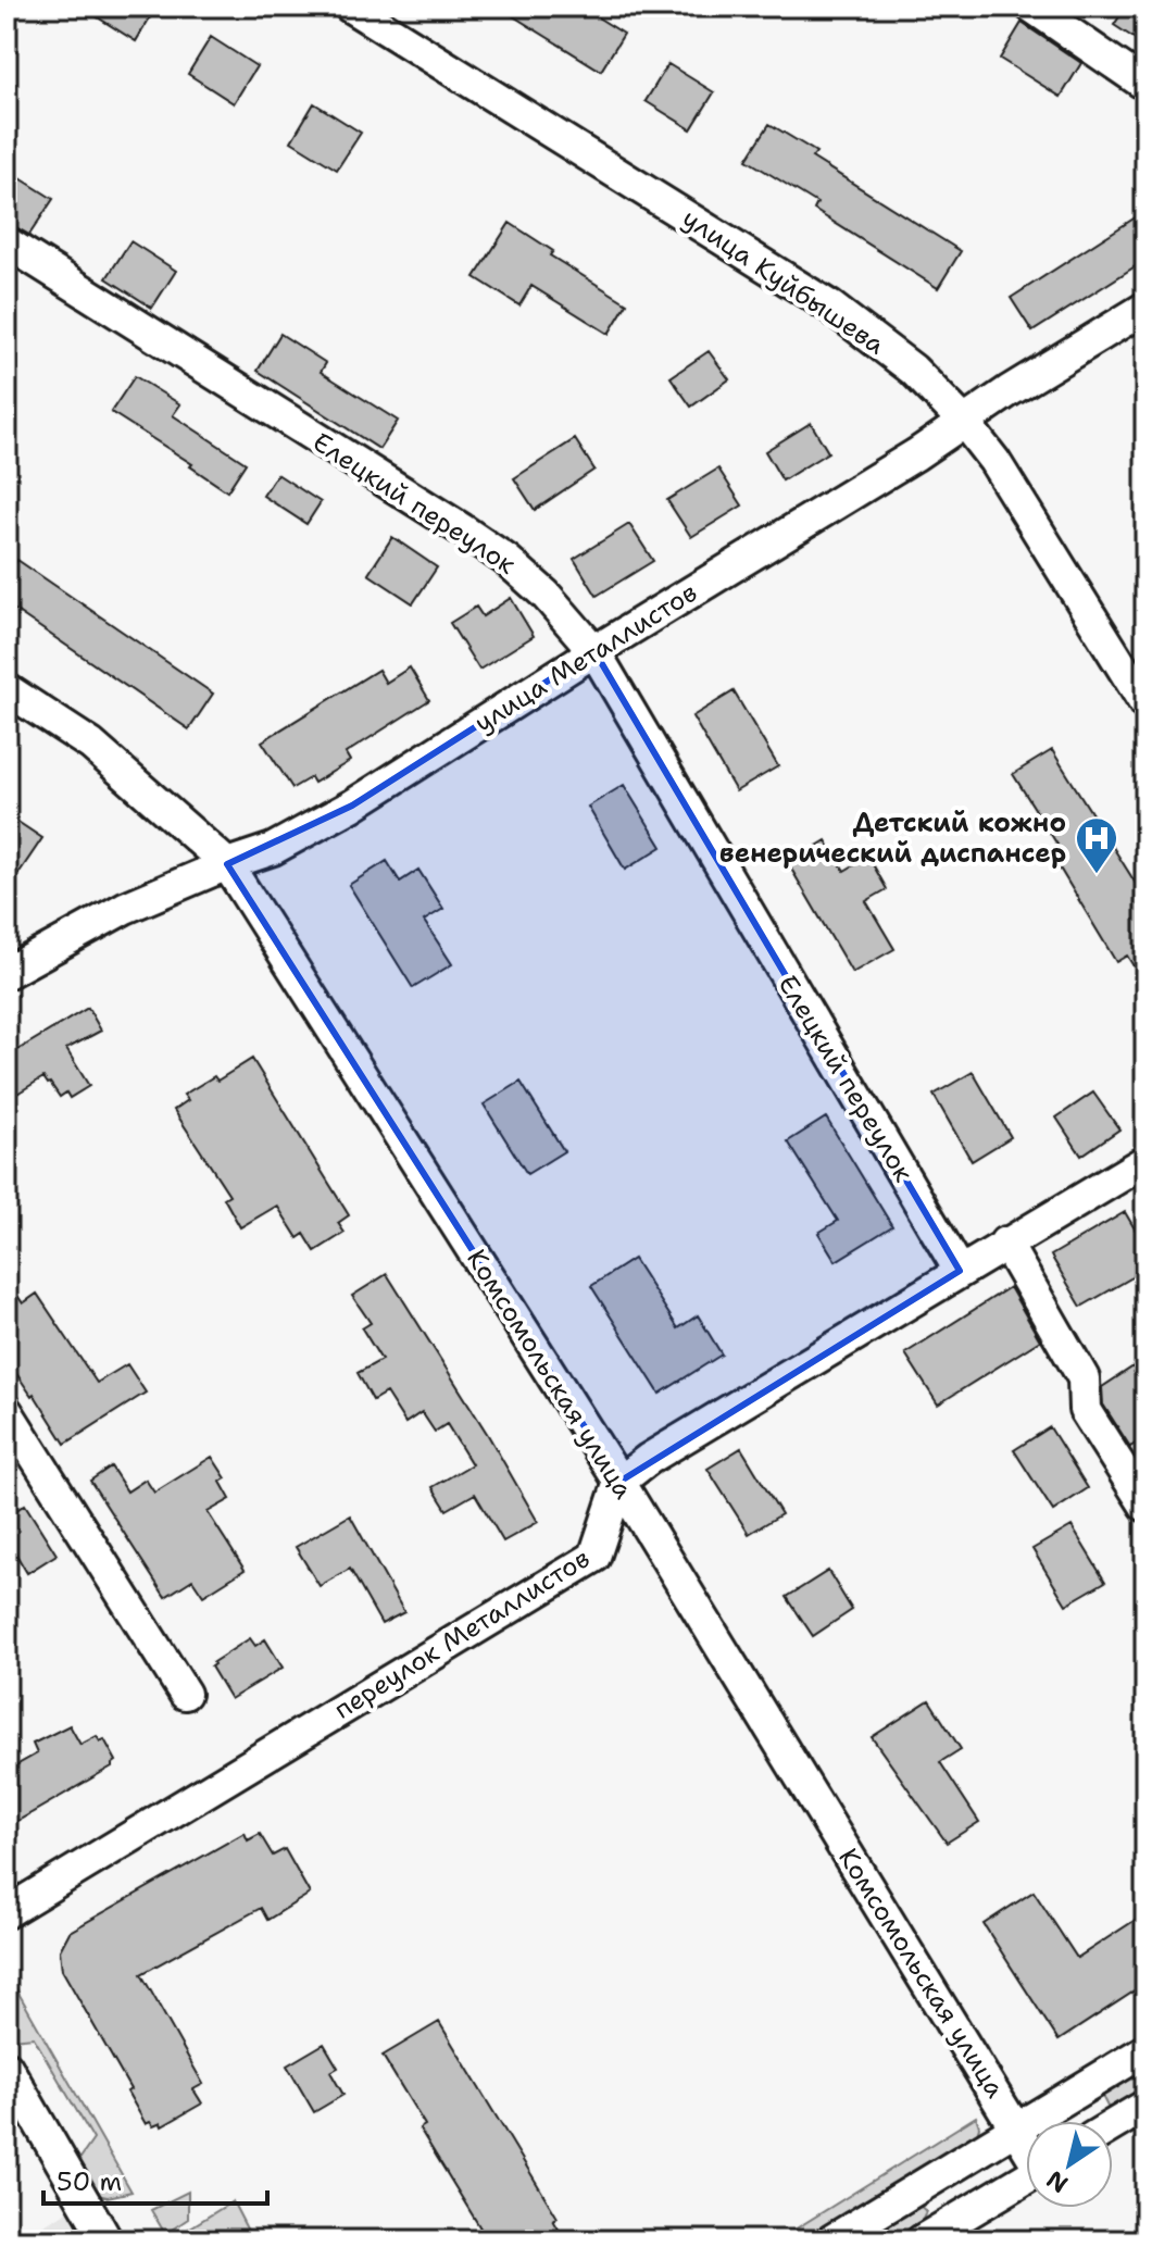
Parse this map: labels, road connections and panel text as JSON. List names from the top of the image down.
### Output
{
  "streets": {
    "street": [
      "улица Куйбышева",
      "Елецкий переулок",
      "улица Металлистов",
      "Комсомольская улица",
      "переулок Металлистов"
    ]
  },
  "crossings": [
    ["улица Куйбышева", "улица Металлистов"],
    ["Елецкий переулок", "улица Металлистов"],
    ["улица Металлистов", "Комсомольская улица"],
    ["Комсомольская улица", "переулок Металлистов"]
  ],
  "places": {
    "hospital": ["Детский кожно венерический диспансер"]
  },
  "scale_bar": "50 m",
  "north": "bottom left"
}
